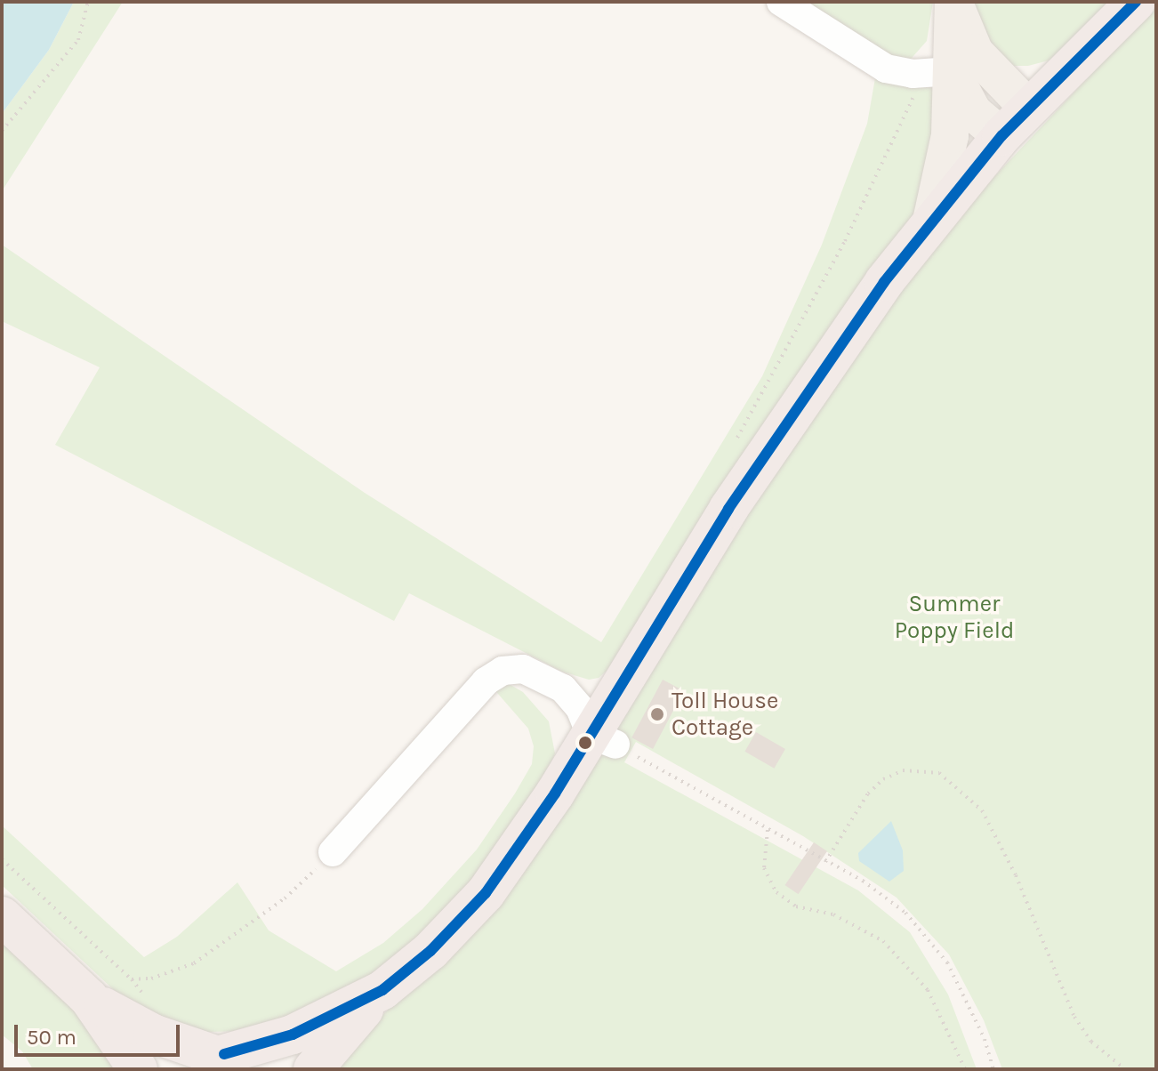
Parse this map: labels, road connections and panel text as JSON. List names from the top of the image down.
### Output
{
  "parks": ["Summer Poppy Field"],
  "places": ["Toll House Cottage"],
  "scale_bar": "50 m"
}
